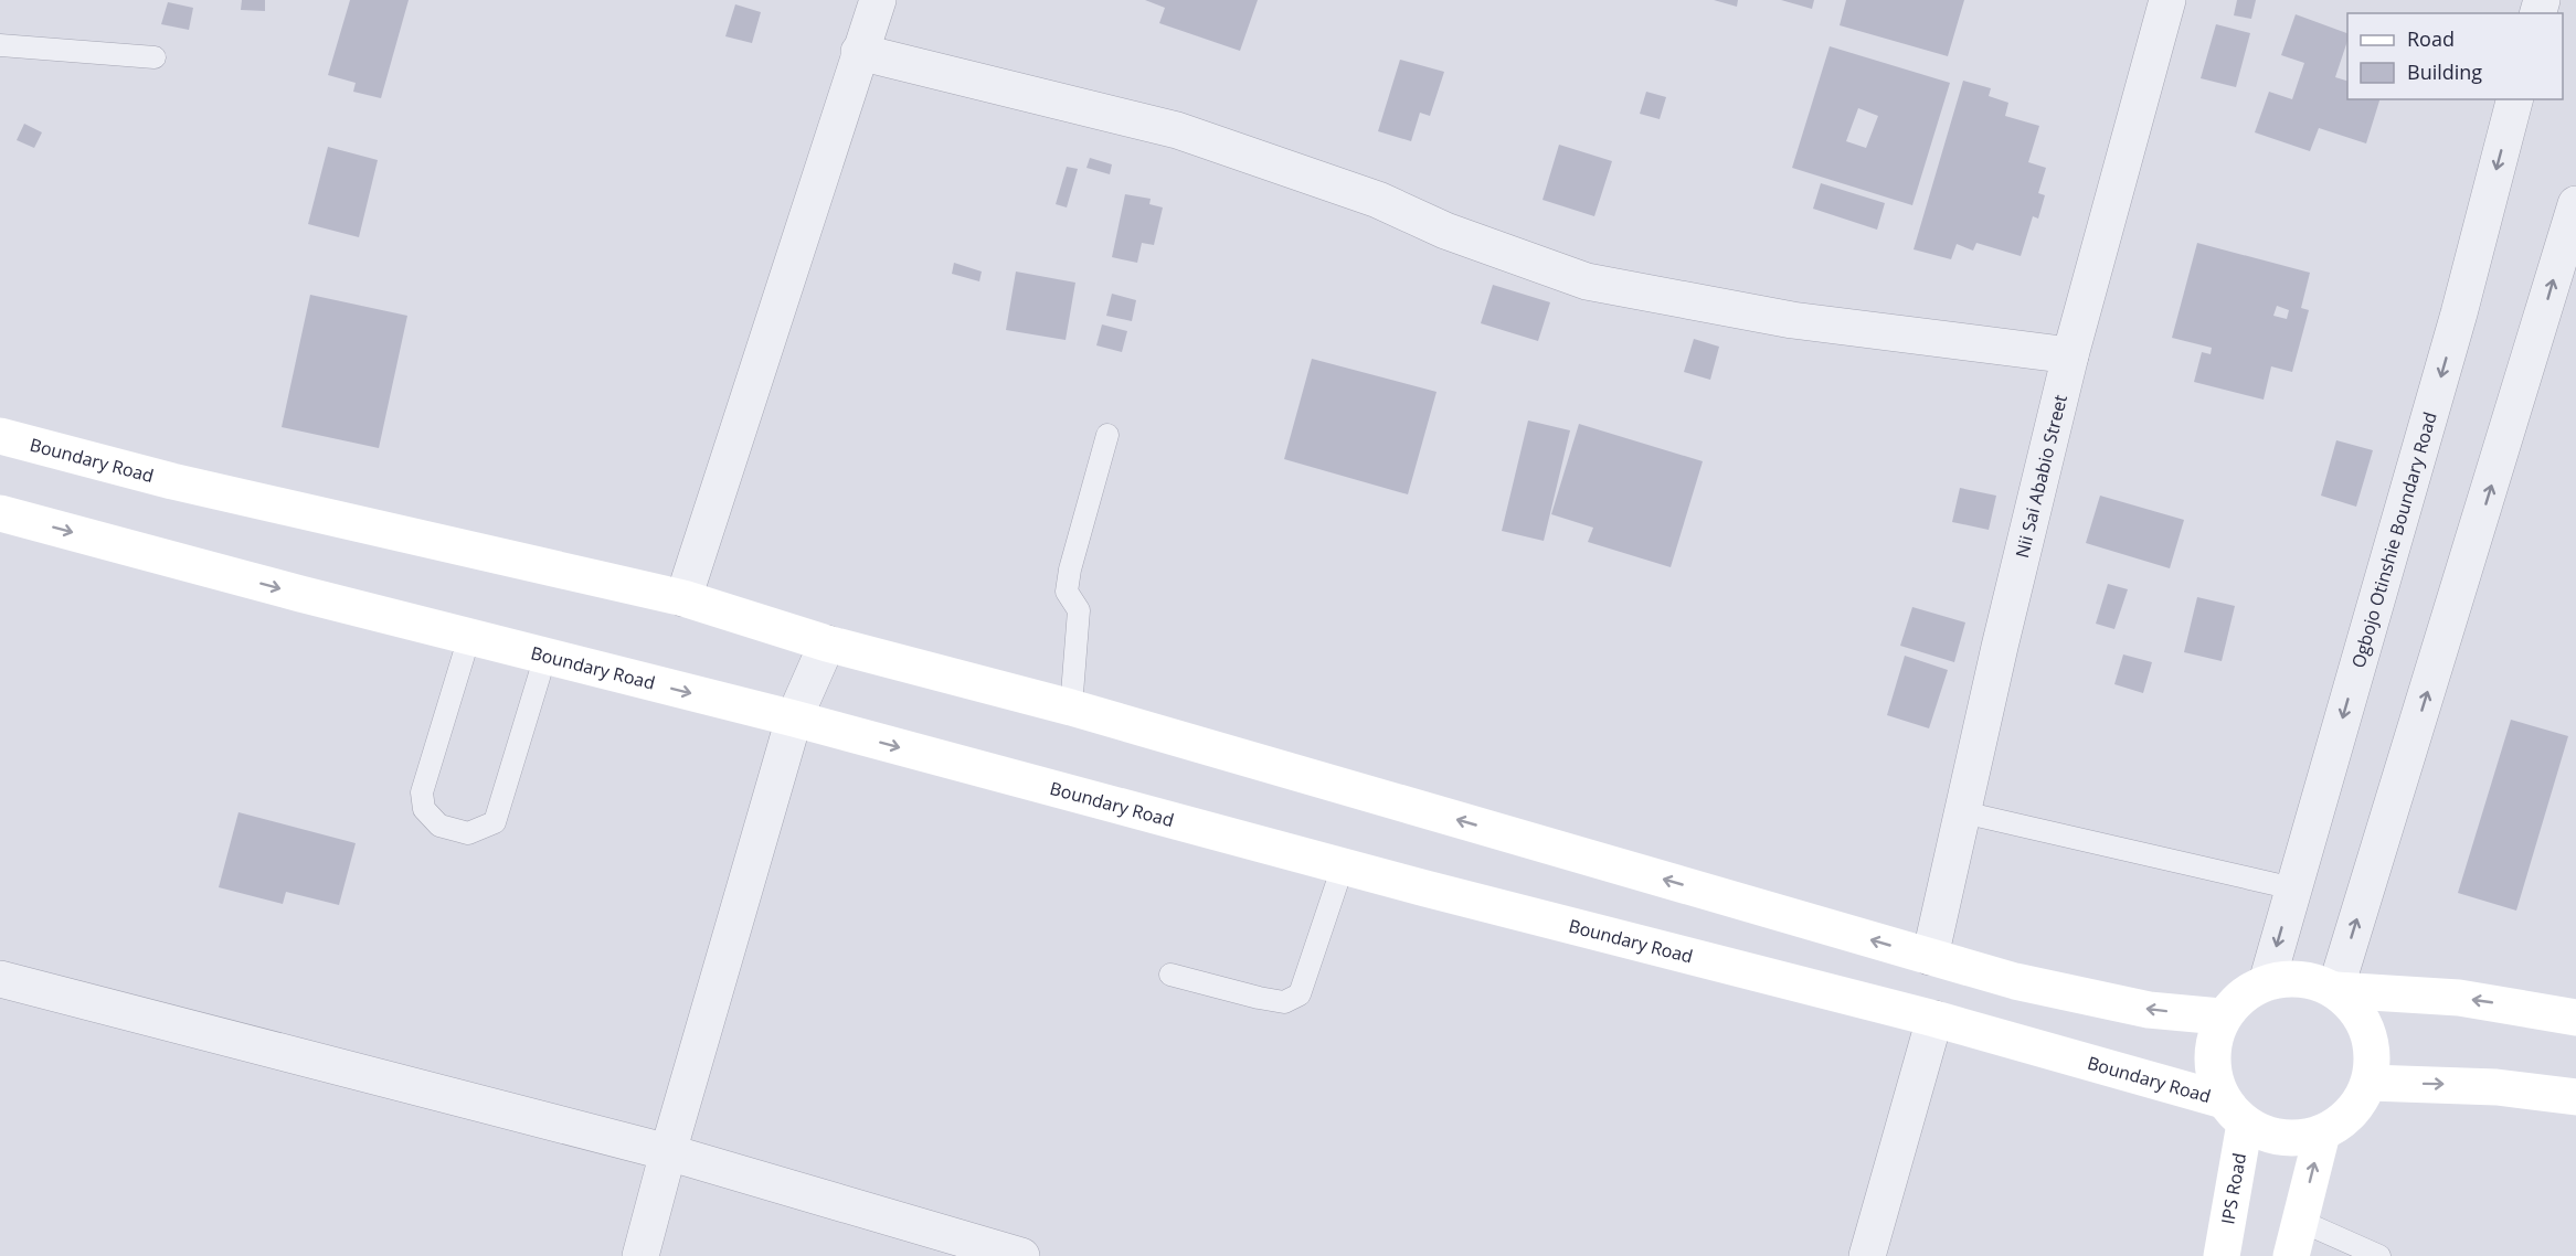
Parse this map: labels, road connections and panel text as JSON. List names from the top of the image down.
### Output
{
  "streets": {
    "main road": ["Boundary Road", "IPS Road"],
    "street": ["Nii Sai Ababio Street", "Ogbojo Otinshie Boundary Road"]
  },
  "crossings": [
    ["Boundary Road", "Nii Sai Ababio Street"],
    ["Boundary Road", "Ogbojo Otinshie Boundary Road"],
    ["Boundary Road", "IPS Road"],
    ["Ogbojo Otinshie Boundary Road", "IPS Road"]
  ],
  "legend": ["Road", "Building"]
}
